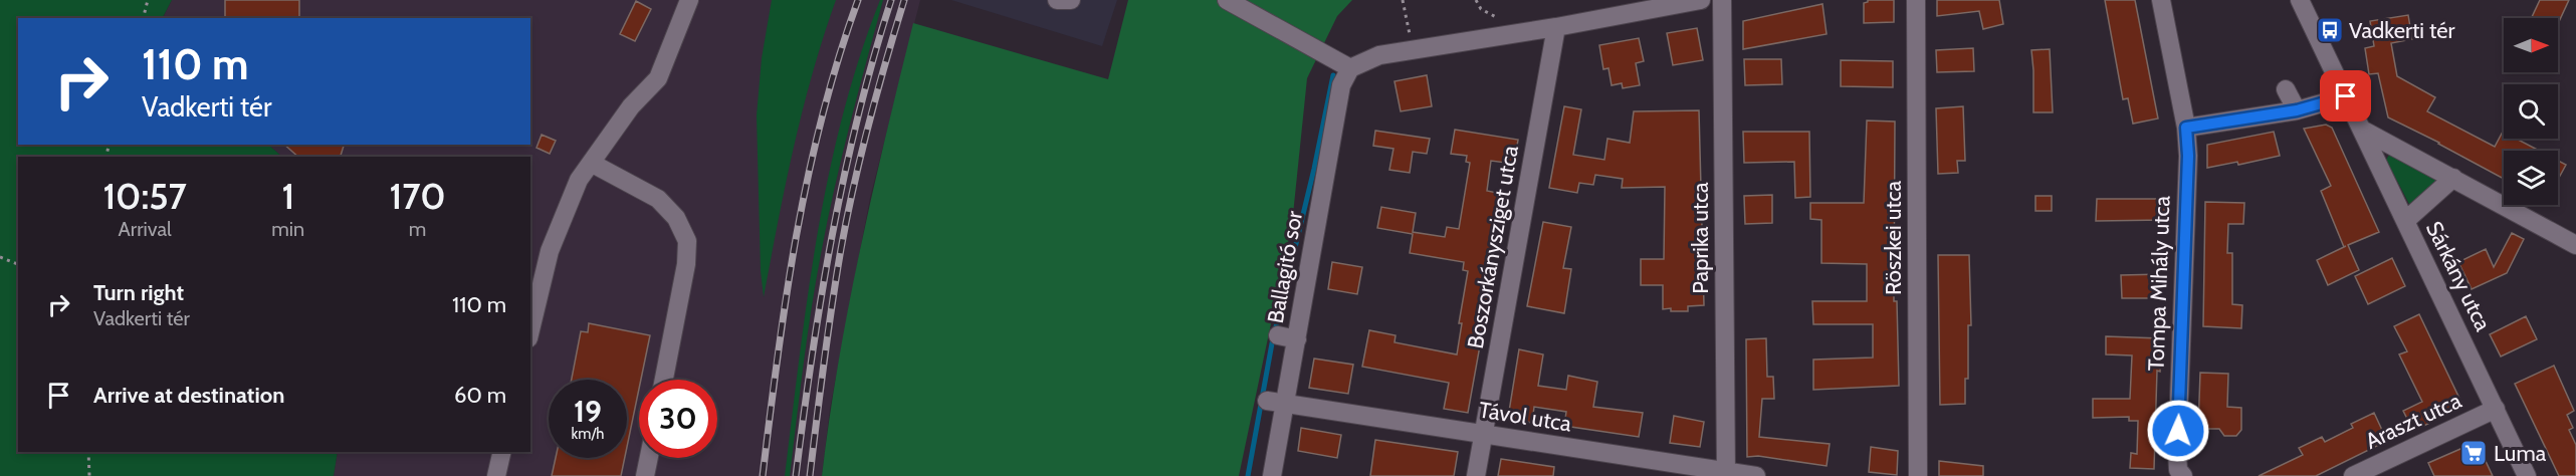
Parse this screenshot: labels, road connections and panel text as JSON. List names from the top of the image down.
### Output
{
  "streets": {
    "street": [
      "Paprika utca",
      "Röszkei utca",
      "Boszorkánysziget utca",
      "Ballagitó sor",
      "Sárkány utca",
      "Tompa Mihály utca",
      "Távol utca",
      "Araszt utca"
    ]
  },
  "crossings": [
    ["Paprika utca", "Távol utca"],
    ["Boszorkánysziget utca", "Távol utca"],
    ["Ballagitó sor", "Távol utca"],
    ["Sárkány utca", "Araszt utca"]
  ],
  "places": {
    "bus stop": ["Vadkerti tér"],
    "supermarket": ["Luma"]
  },
  "north": "right",
  "page": {
    "turn": ["110 m", "Vadkerti tér"],
    "eta": [
      "10:57",
      "Arrival",
      "1",
      "min",
      "170",
      "m"
    ],
    "list": [
      {
        "name": "Turn right",
        "note": "Vadkerti tér",
        "value": "110 m"
      },
      {
        "name": "Arrive at destination",
        "value": "60 m"
      }
    ],
    "speed": "19 km/h",
    "limit": "30"
  }
}
